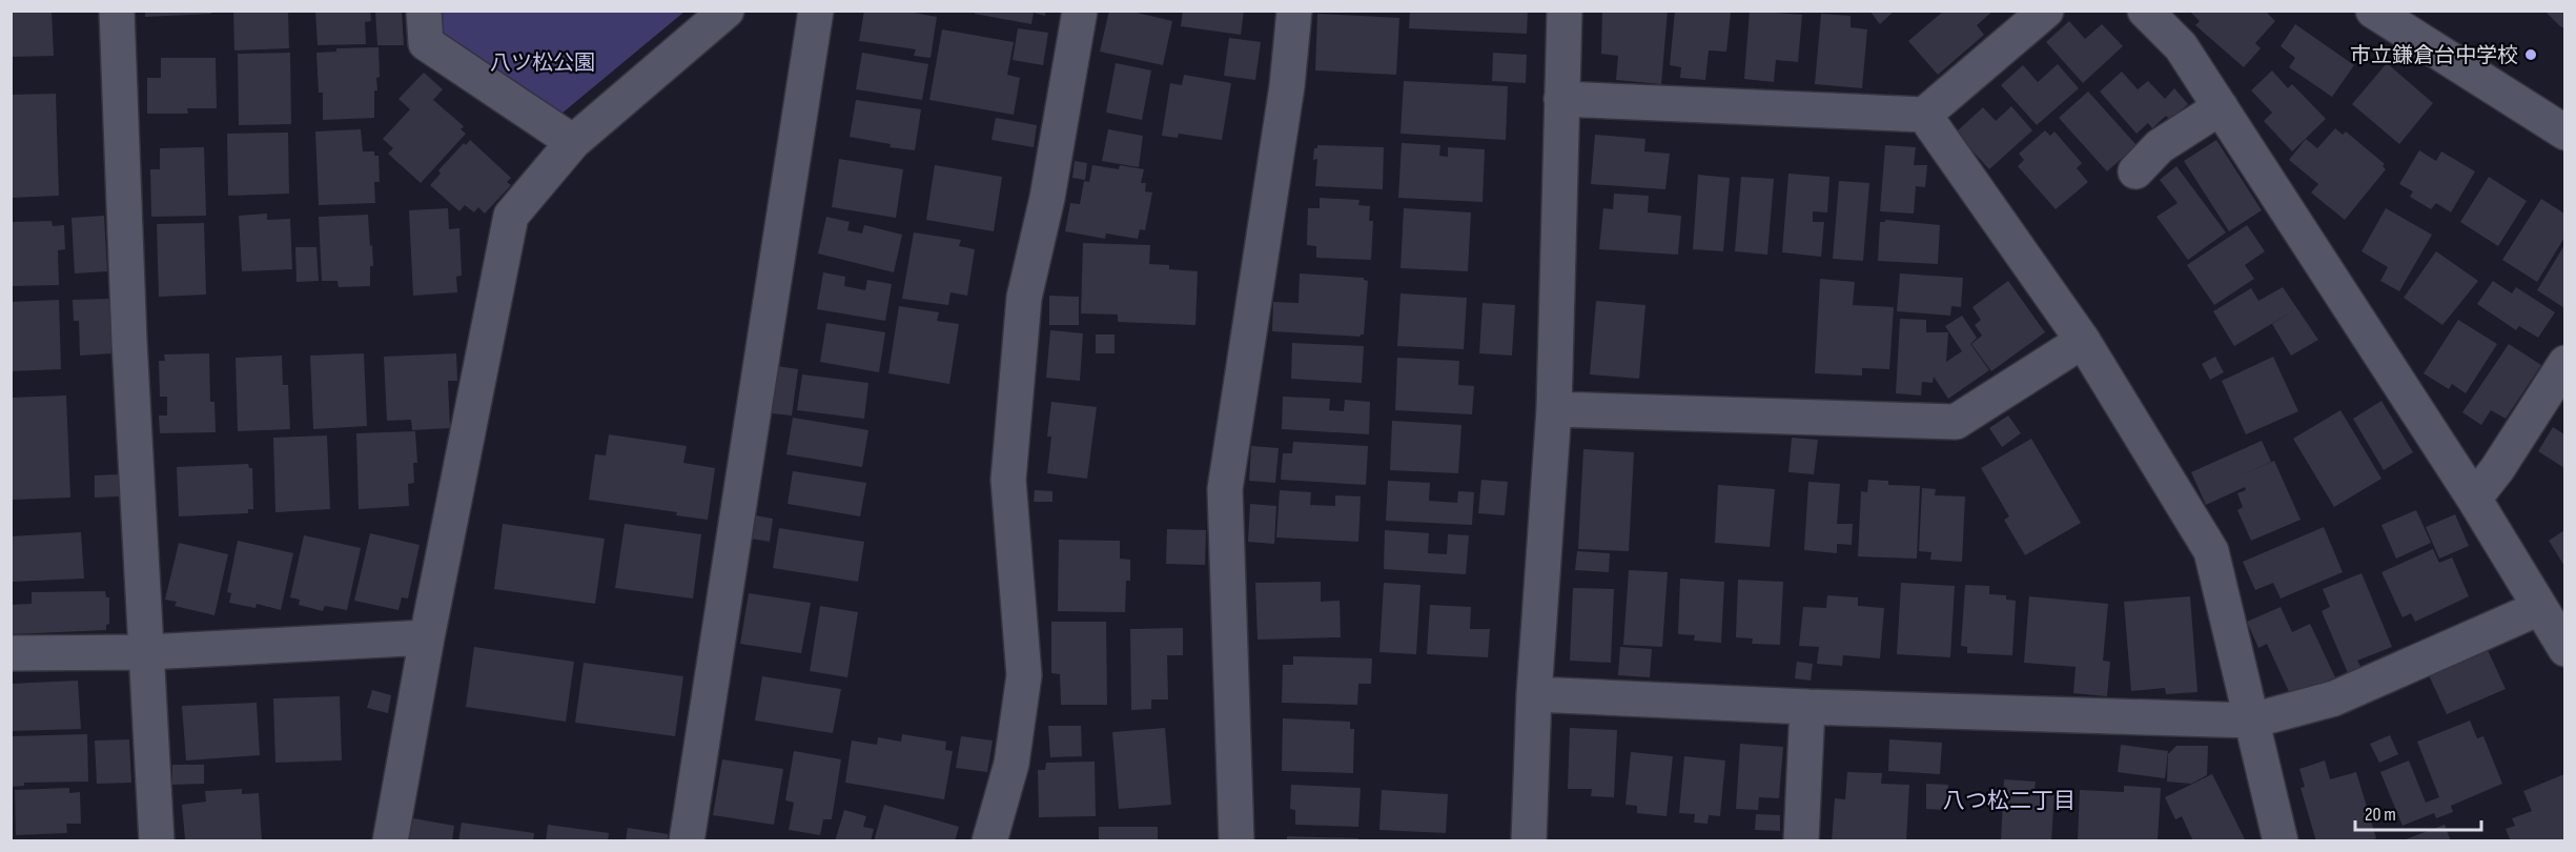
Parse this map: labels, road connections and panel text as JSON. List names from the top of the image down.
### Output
{
  "districts": ["八つ松二丁目"],
  "parks": ["八ツ松公園"],
  "places": ["市立鎌倉台中学校"],
  "scale_bar": "20 m"
}
